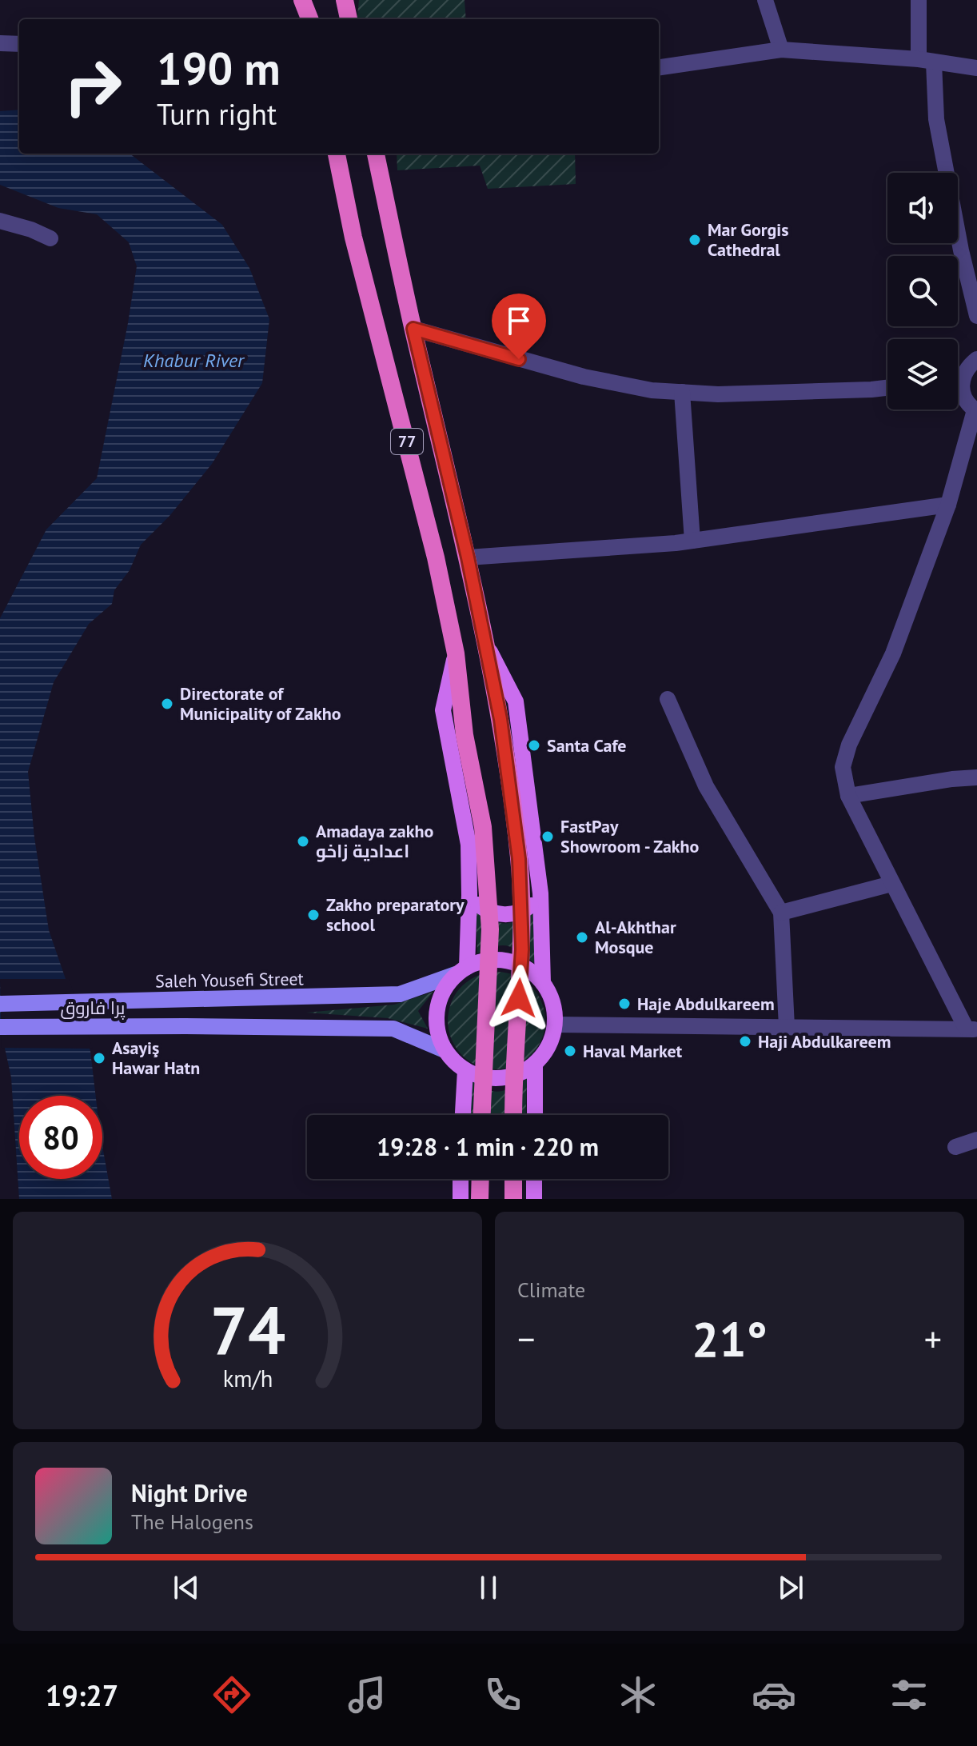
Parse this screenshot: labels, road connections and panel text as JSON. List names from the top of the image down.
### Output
{
  "streets": {
    "highway": ["77"],
    "main road": ["Saleh Yousefi Street", "پرا فاروق"]
  },
  "crossings": [
    ["Saleh Yousefi Street", "پرا فاروق"]
  ],
  "water": ["Khabur River"],
  "places": [
    "Mar Gorgis Cathedral",
    "Directorate of Municipality of Zakho",
    "Santa Cafe",
    "FastPay Showroom - Zakho",
    "Amadaya zakho اعدادية زاخو",
    "Zakho preparatory school",
    "Al-Akhthar Mosque",
    "Haje Abdulkareem",
    "Haji Abdulkareem",
    "Haval Market",
    "Asayiş Hawar Hatn"
  ],
  "page": {
    "turn": ["190 m", "Turn right"],
    "limit": "80",
    "trip": "19:28 · 1 min · 220 m",
    "tile": "Climate",
    "heat": ["−", "21°", "+"],
    "song": ["Night Drive", "The Halogens"],
    "tabs": "19:27",
    "gauge": ["74", "km/h"]
  }
}
